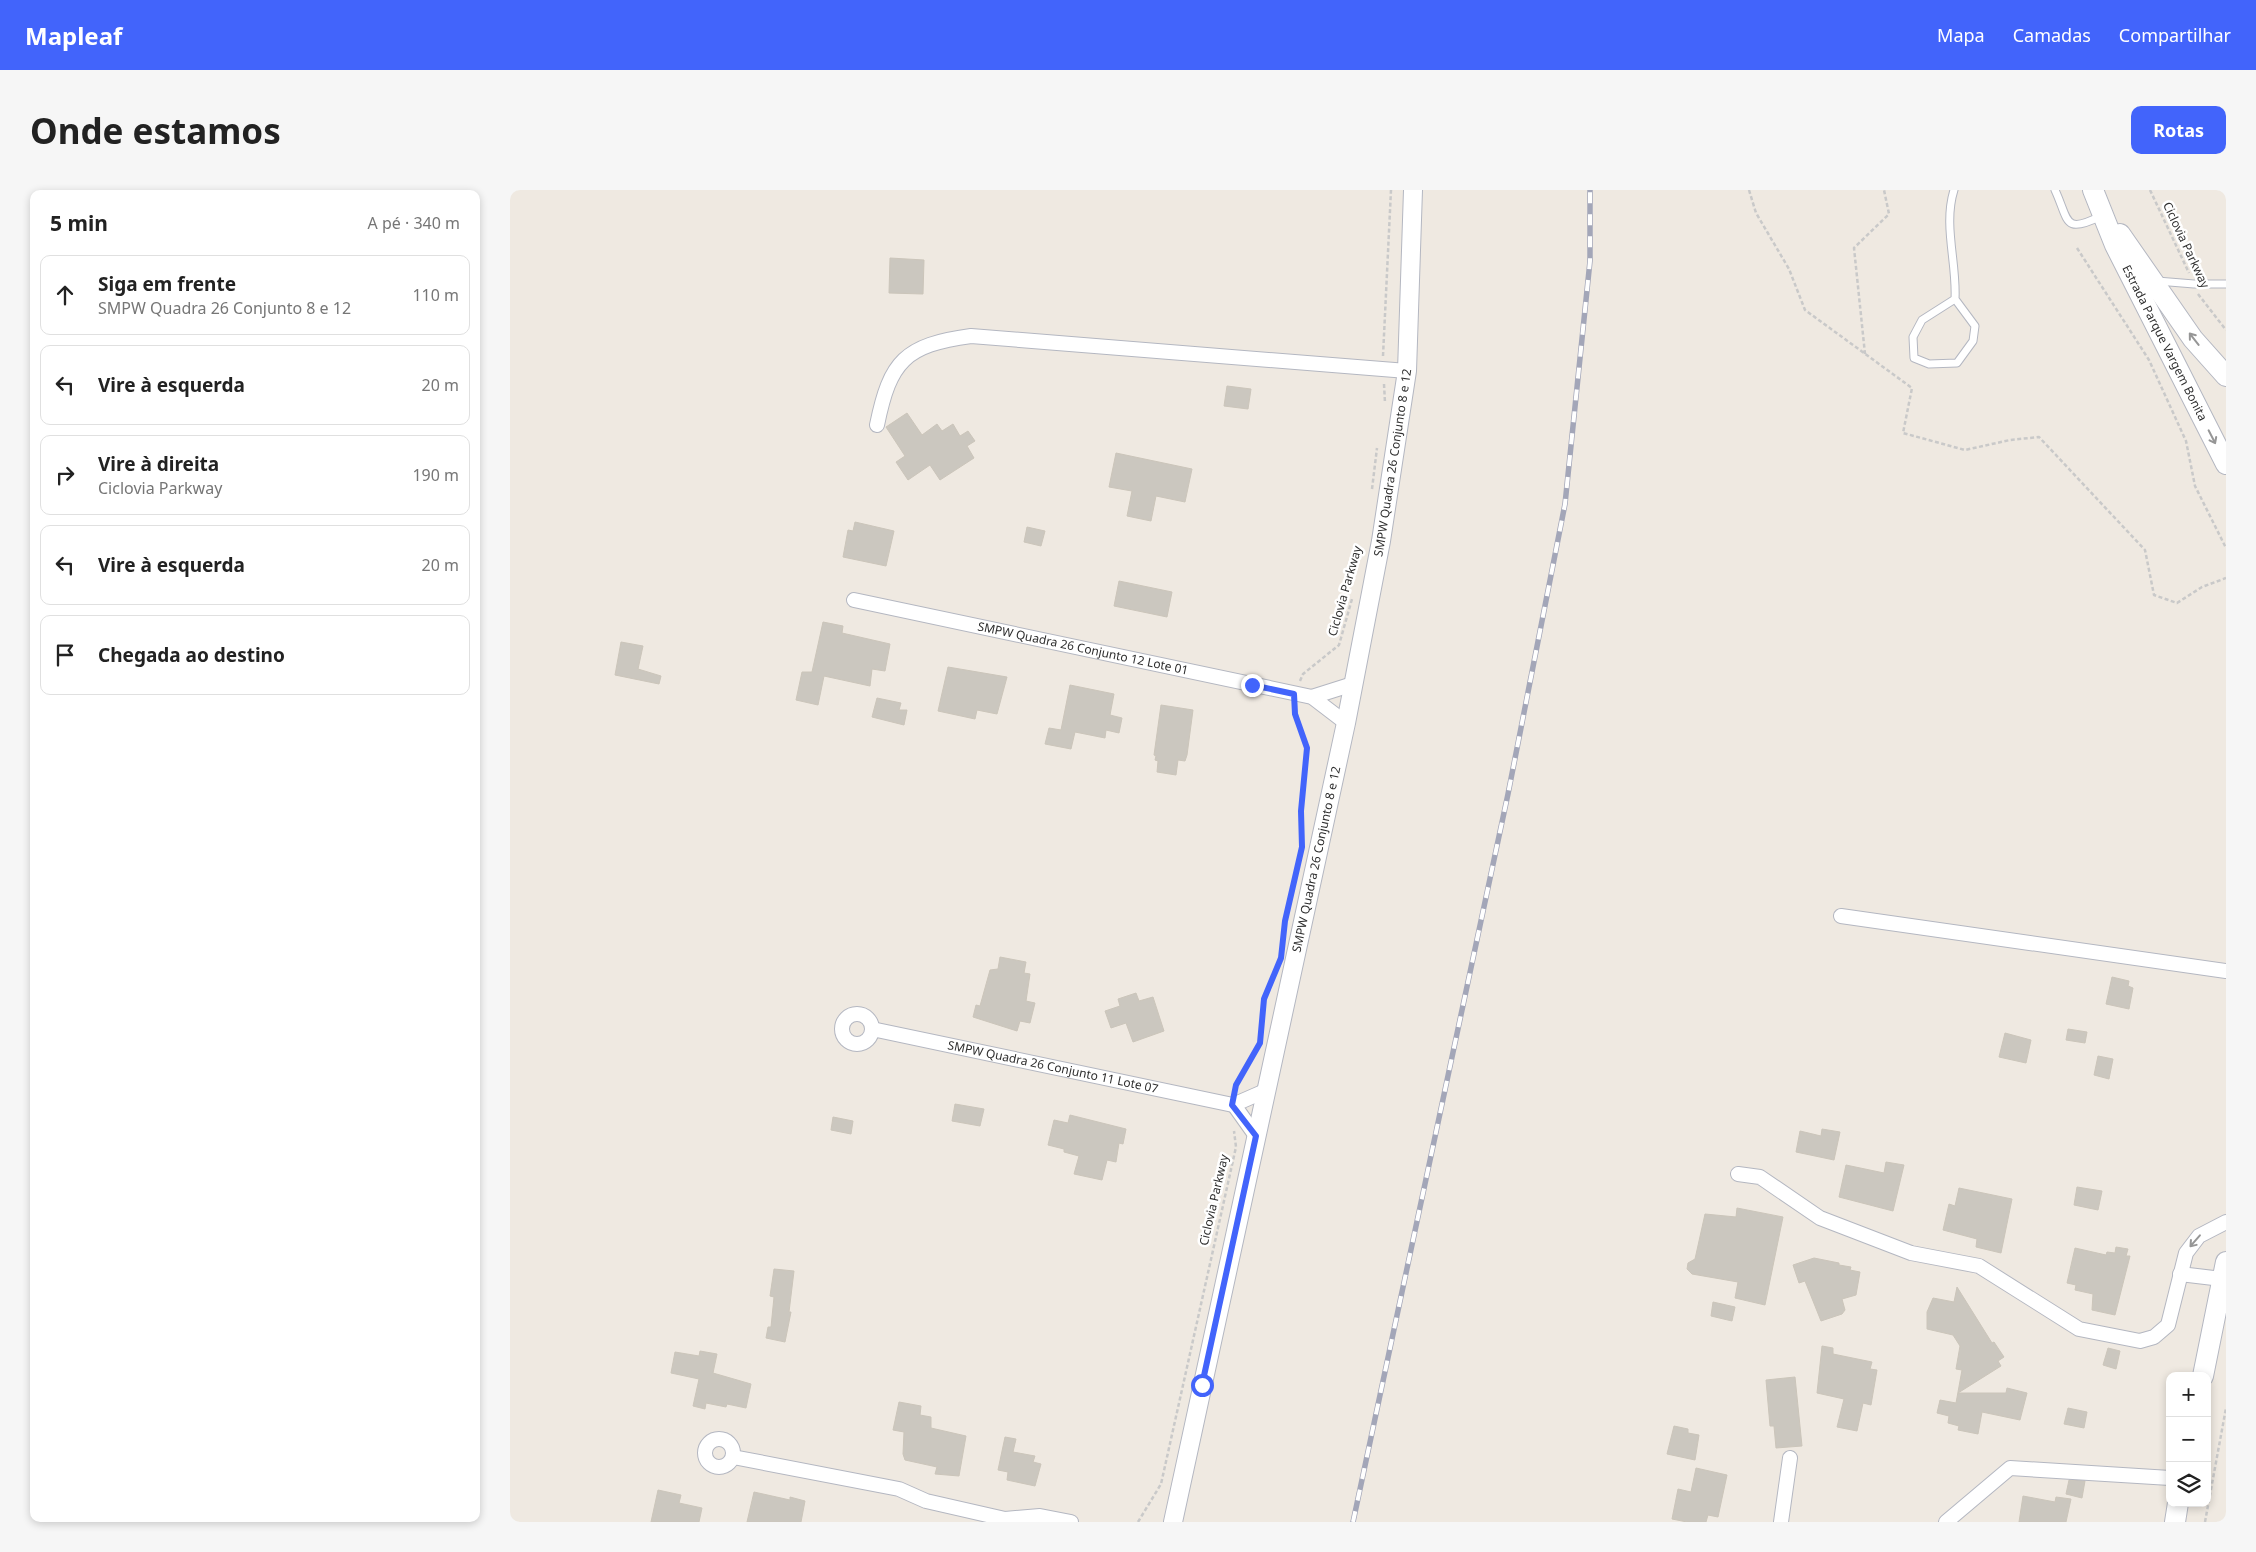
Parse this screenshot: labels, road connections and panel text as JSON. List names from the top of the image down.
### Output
{
  "streets": {
    "main road": ["Estrada Parque Vargem Bonita"],
    "street": ["SMPW Quadra 26 Conjunto 8 e 12", "SMPW Quadra 26 Conjunto 12 Lote 01", "SMPW Quadra 26 Conjunto 11 Lote 07"],
    "path": ["Ciclovia Parkway"]
  },
  "crossings": [
    ["Ciclovia Parkway", "SMPW Quadra 26 Conjunto 12 Lote 01"],
    ["Ciclovia Parkway", "SMPW Quadra 26 Conjunto 11 Lote 07"],
    ["SMPW Quadra 26 Conjunto 8 e 12", "SMPW Quadra 26 Conjunto 12 Lote 01"]
  ],
  "page": {
    "header": "Mapleaf",
    "nav": ["Mapa", "Camadas", "Compartilhar"],
    "buttons": "Rotas",
    "title": "Onde estamos",
    "heading": ["5 min", "A pé · 340 m"],
    "list": [
      ["Siga em frente", "SMPW Quadra 26 Conjunto 8 e 12", "110 m"],
      ["Vire à esquerda", "20 m"],
      ["Vire à direita", "Ciclovia Parkway", "190 m"],
      ["Vire à esquerda", "20 m"],
      "Chegada ao destino"
    ],
    "map_buttons": ["+", "−"]
  }
}
